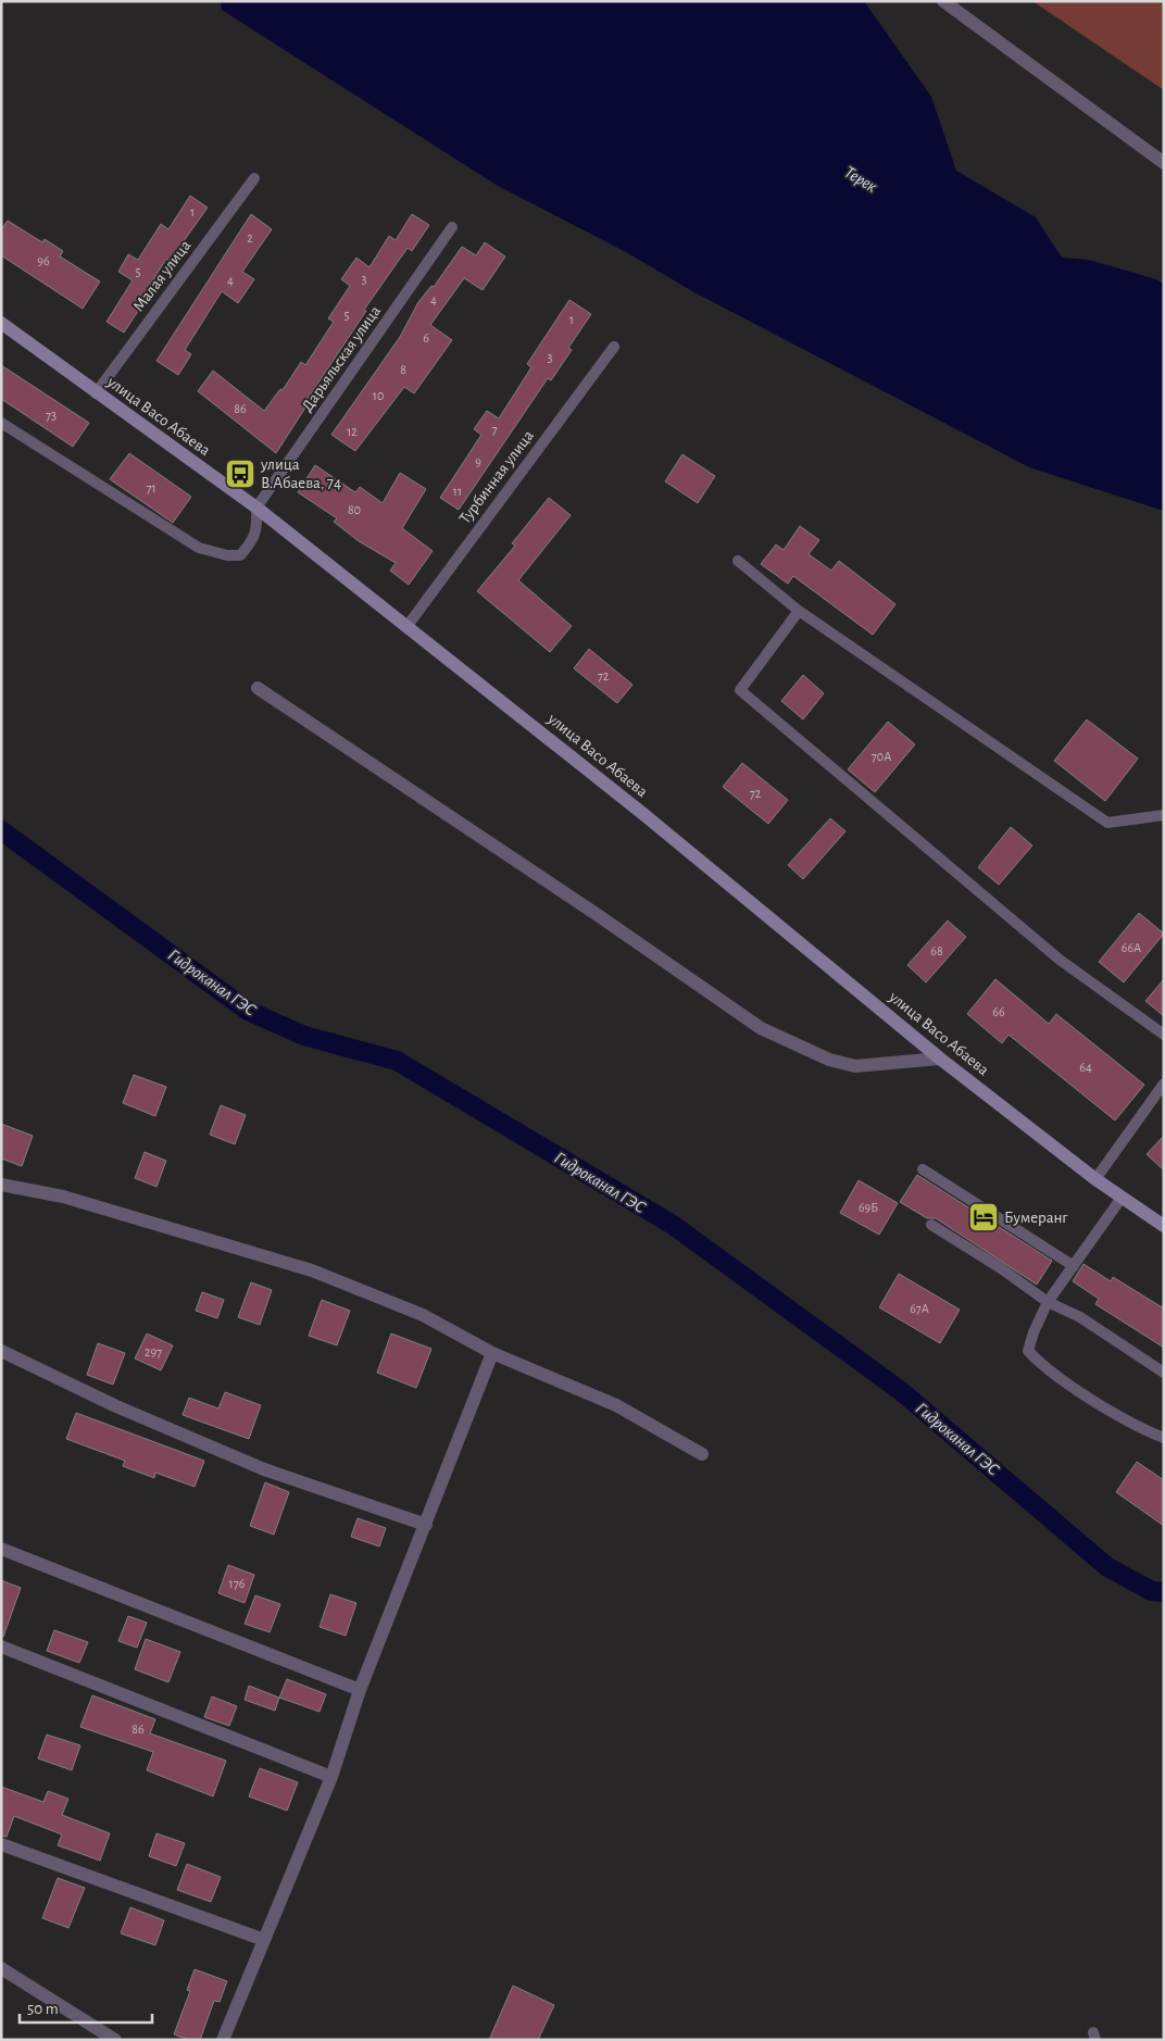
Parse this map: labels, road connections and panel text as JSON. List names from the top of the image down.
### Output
{
  "streets": {
    "main road": ["улица Васо Абаева"],
    "lane": ["Малая улица", "Дарьяльская улица", "Турбинная улица"]
  },
  "crossings": [
    ["Малая улица", "улица Васо Абаева"],
    ["Дарьяльская улица", "улица Васо Абаева"],
    ["улица Васо Абаева", "Турбинная улица"]
  ],
  "water": ["Терек", "Гидроканал ГЭС"],
  "places": {
    "bus stop": ["улица В.Абаева, 74"],
    "hotel": ["Бумеранг"]
  },
  "house_numbers": [
    "1",
    "2",
    "96",
    "5",
    "3",
    "4",
    "4",
    "5",
    "1",
    "6",
    "3",
    "8",
    "10",
    "86",
    "73",
    "7",
    "12",
    "9",
    "71",
    "11",
    "80",
    "72",
    "70А",
    "72",
    "66А",
    "68",
    "66",
    "64",
    "69Б",
    "67А",
    "297",
    "176",
    "86"
  ],
  "scale_bar": "50 m"
}
